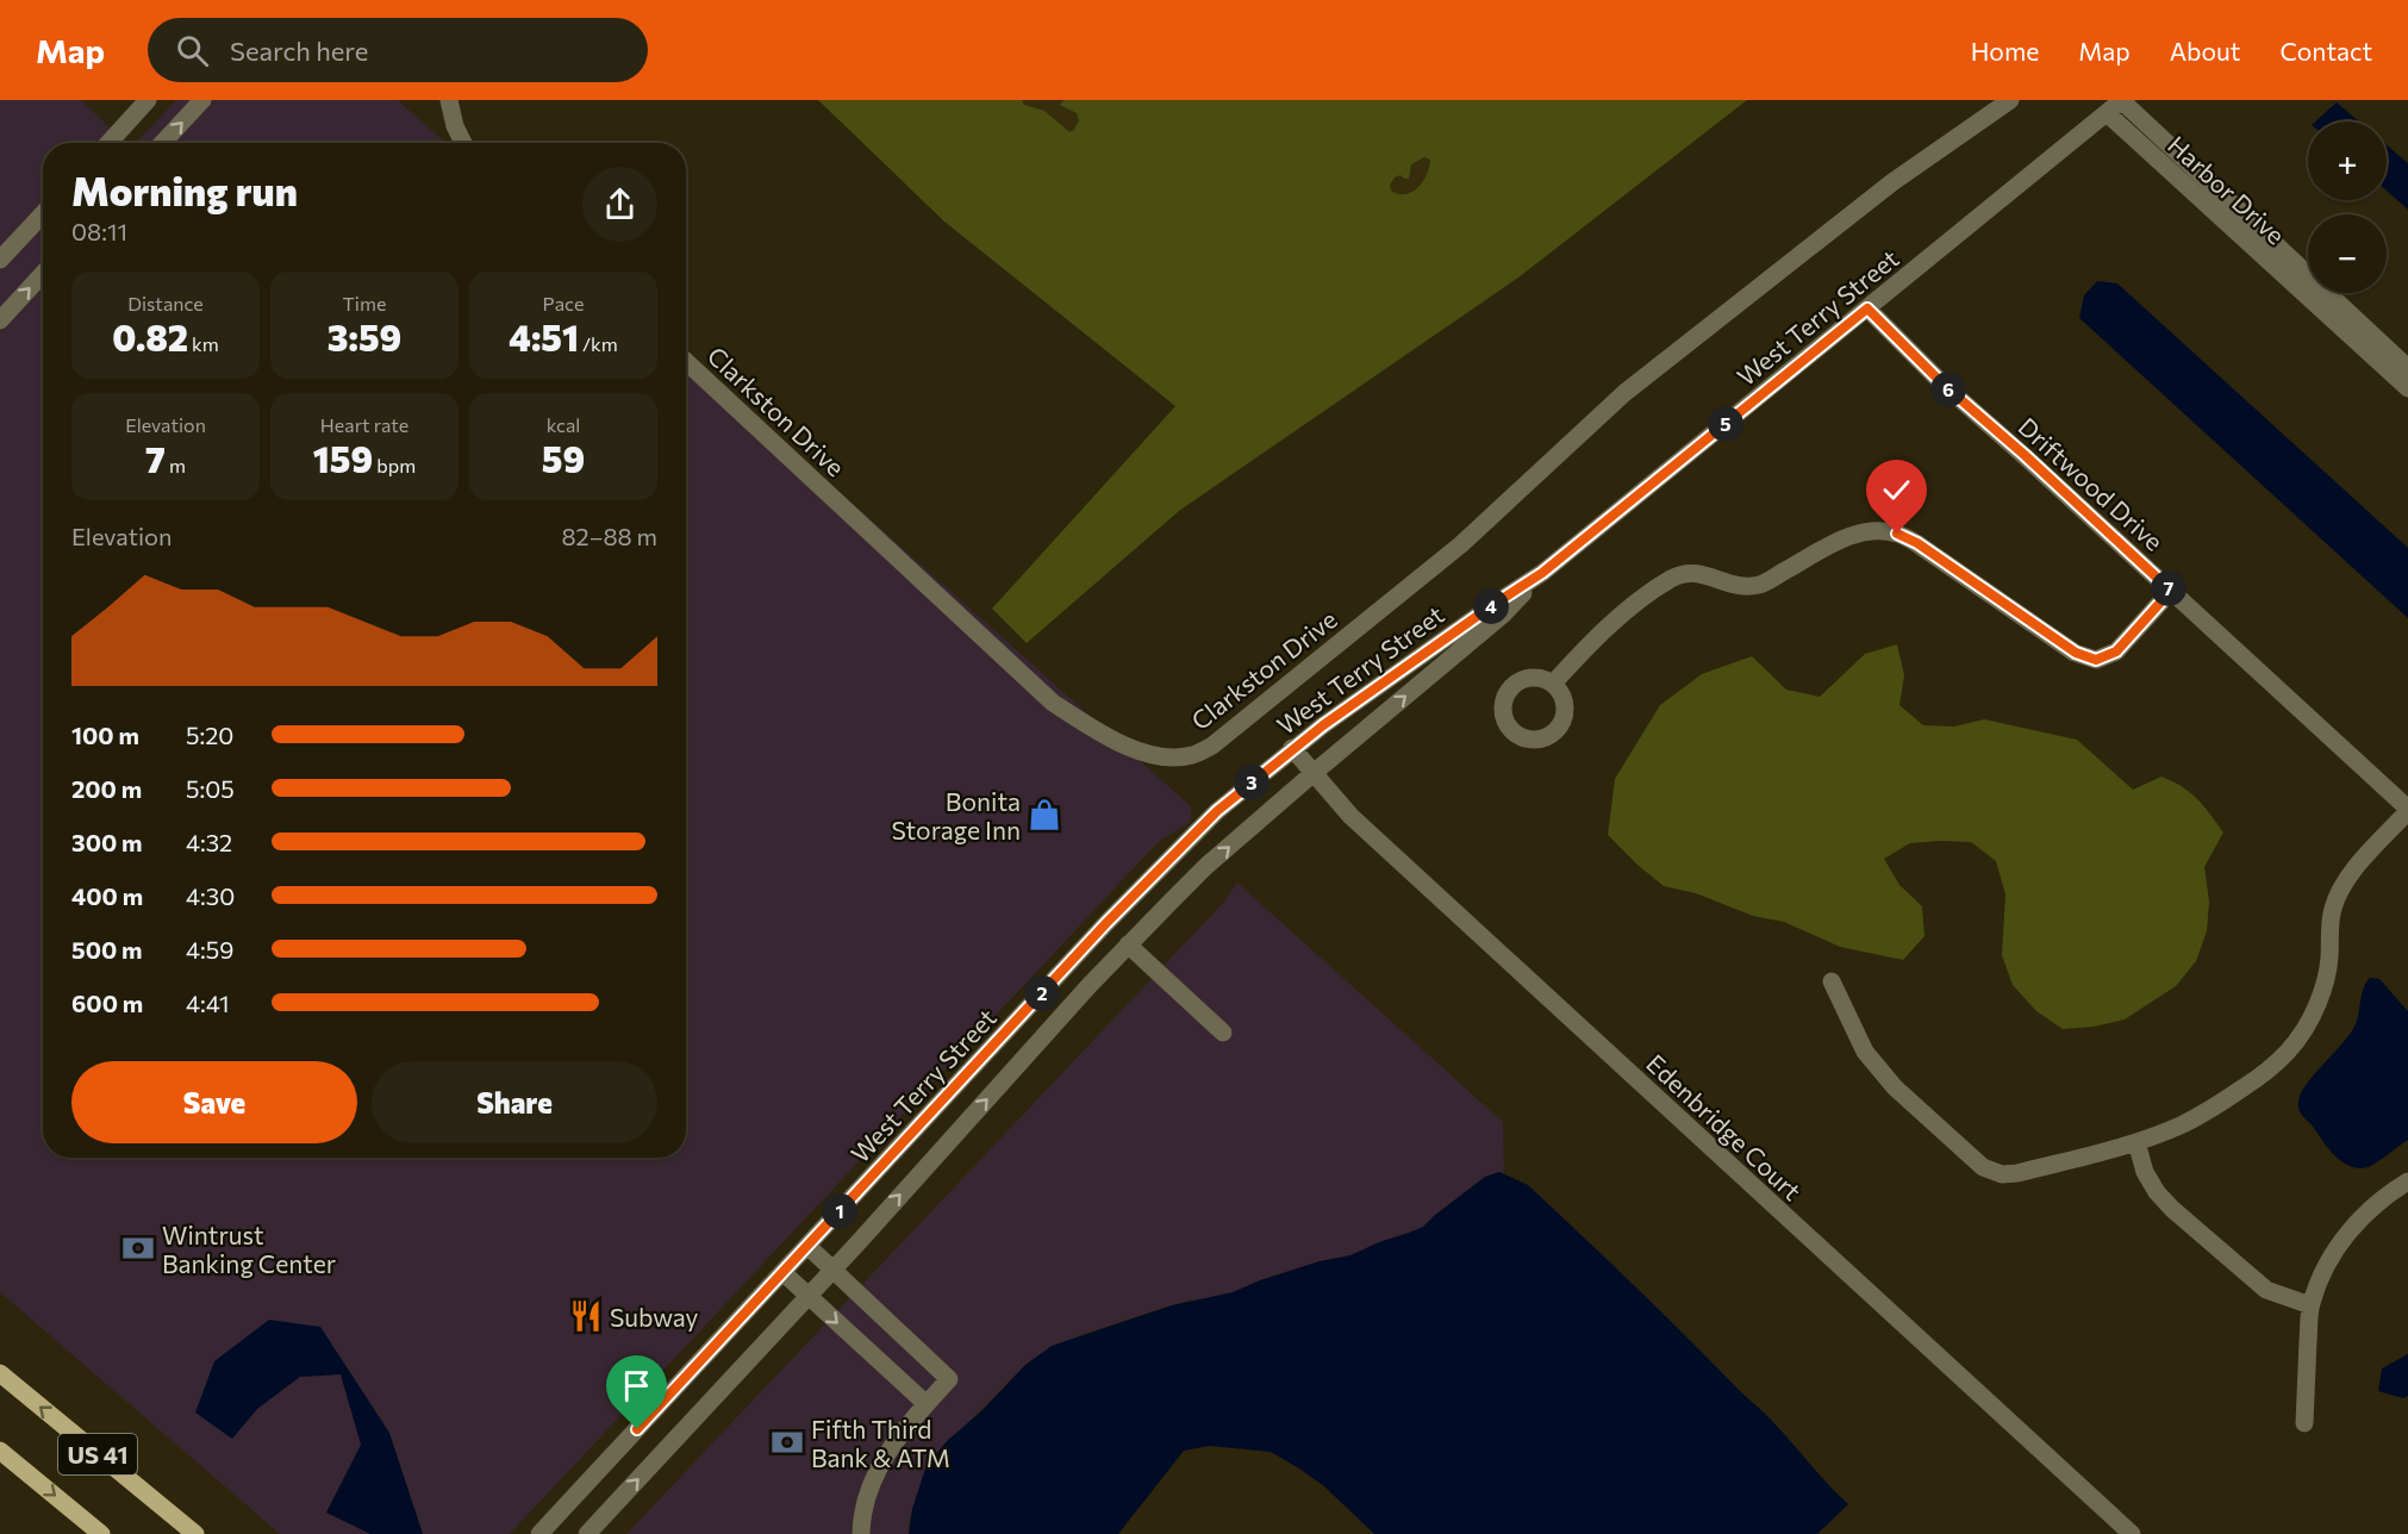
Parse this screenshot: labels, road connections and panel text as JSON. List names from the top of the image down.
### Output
{
  "streets": {
    "main road": ["US 41"],
    "street": [
      "Harbor Drive",
      "West Terry Street",
      "Clarkston Drive",
      "Driftwood Drive",
      "Edenbridge Court"
    ]
  },
  "crossings": [
    ["Harbor Drive", "West Terry Street"],
    ["West Terry Street", "Driftwood Drive"],
    ["West Terry Street", "Edenbridge Court"]
  ],
  "places": {
    "shop": ["Bonita Storage Inn"],
    "bank": ["Wintrust Banking Center", "Fifth Third Bank & ATM"],
    "restaurant": ["Subway"]
  },
  "page": {
    "header": "Map",
    "search": "Search here",
    "nav": [
      "Home",
      "Map",
      "About",
      "Contact"
    ],
    "map_buttons": ["+", "−"],
    "heading": ["Morning run", "08:11"],
    "stats": [
      ["Distance", "0.82 km"],
      ["Time", "3:59"],
      ["Pace", "4:51 /km"],
      ["Elevation", "7 m"],
      ["Heart rate", "159 bpm"],
      ["kcal", "59"]
    ],
    "pins": [
      "6",
      "5",
      "7",
      "4",
      "3",
      "2",
      "1"
    ],
    "chart": ["Elevation", "82–88 m"],
    "list": [
      {
        "name": "100 m",
        "note": "5:20"
      },
      {
        "name": "200 m",
        "note": "5:05"
      },
      {
        "name": "300 m",
        "note": "4:32"
      },
      {
        "name": "400 m",
        "note": "4:30"
      },
      {
        "name": "500 m",
        "note": "4:59"
      },
      {
        "name": "600 m",
        "note": "4:41"
      }
    ],
    "buttons": ["Save", "Share"]
  }
}
